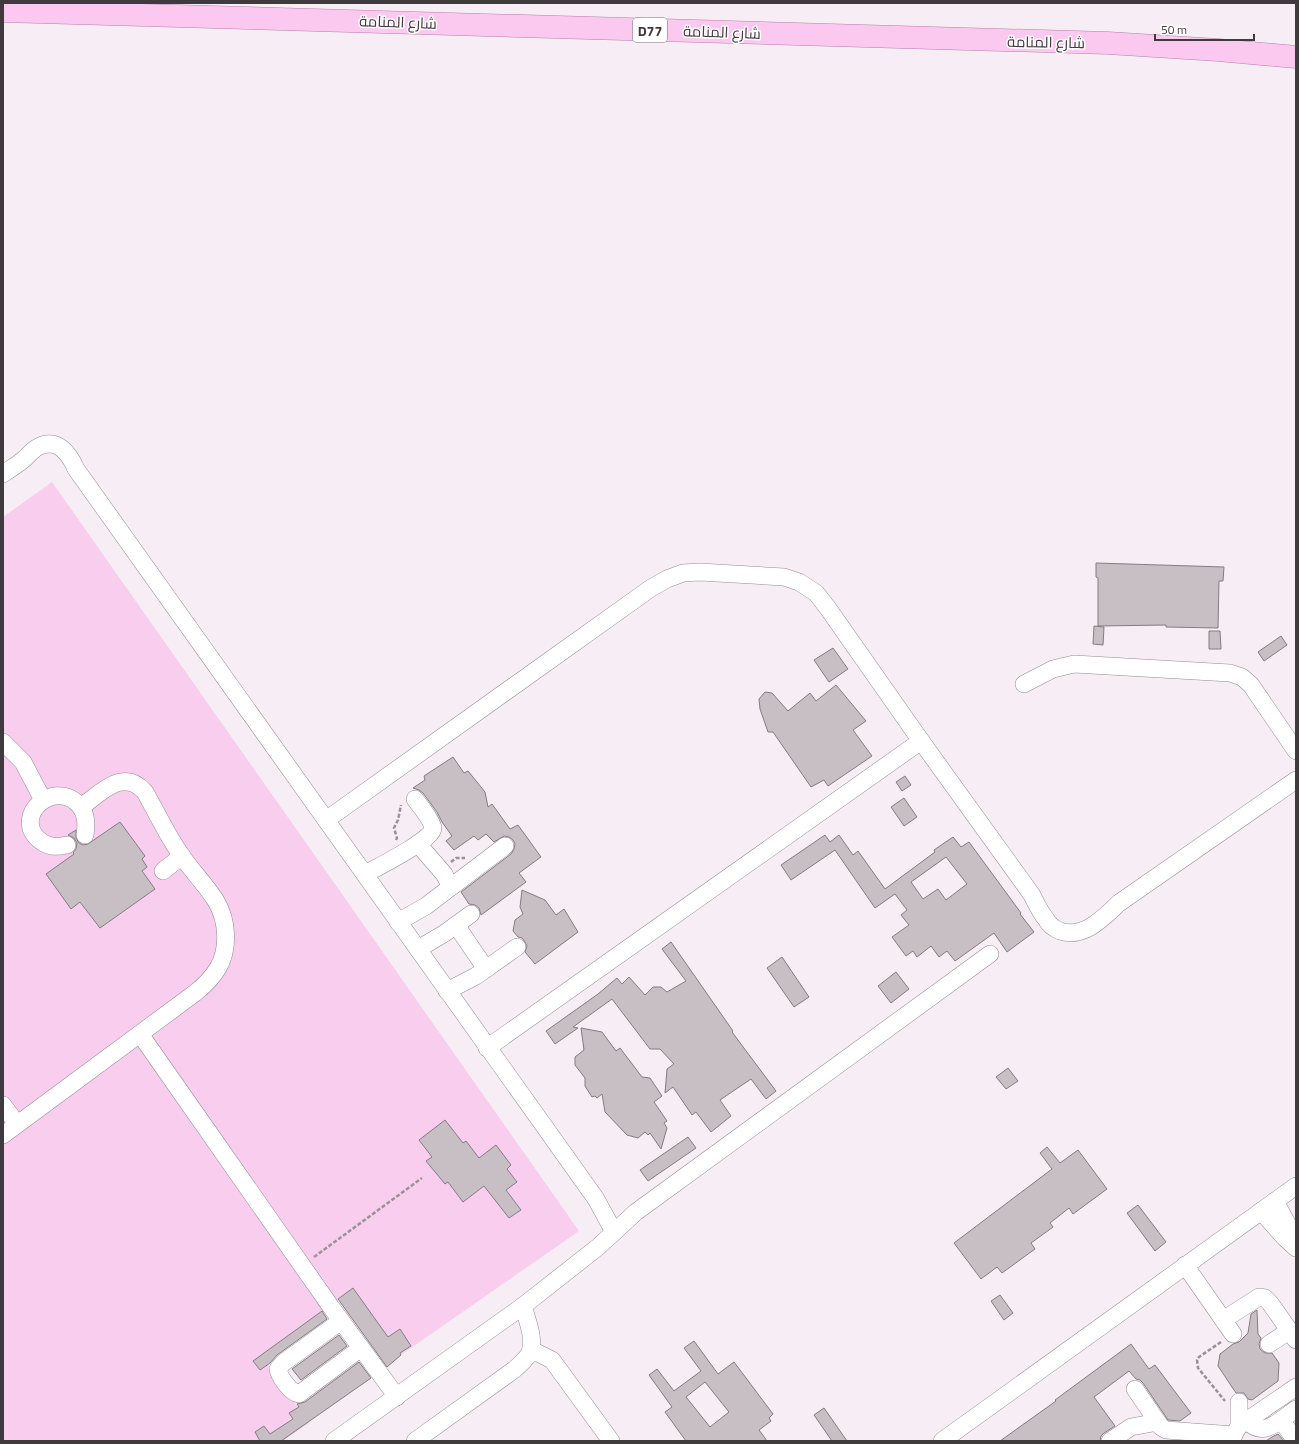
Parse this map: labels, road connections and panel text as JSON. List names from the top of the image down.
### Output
{
  "streets": {
    "main road": ["شارع المنامة", "D77"]
  },
  "scale_bar": "50 m"
}
